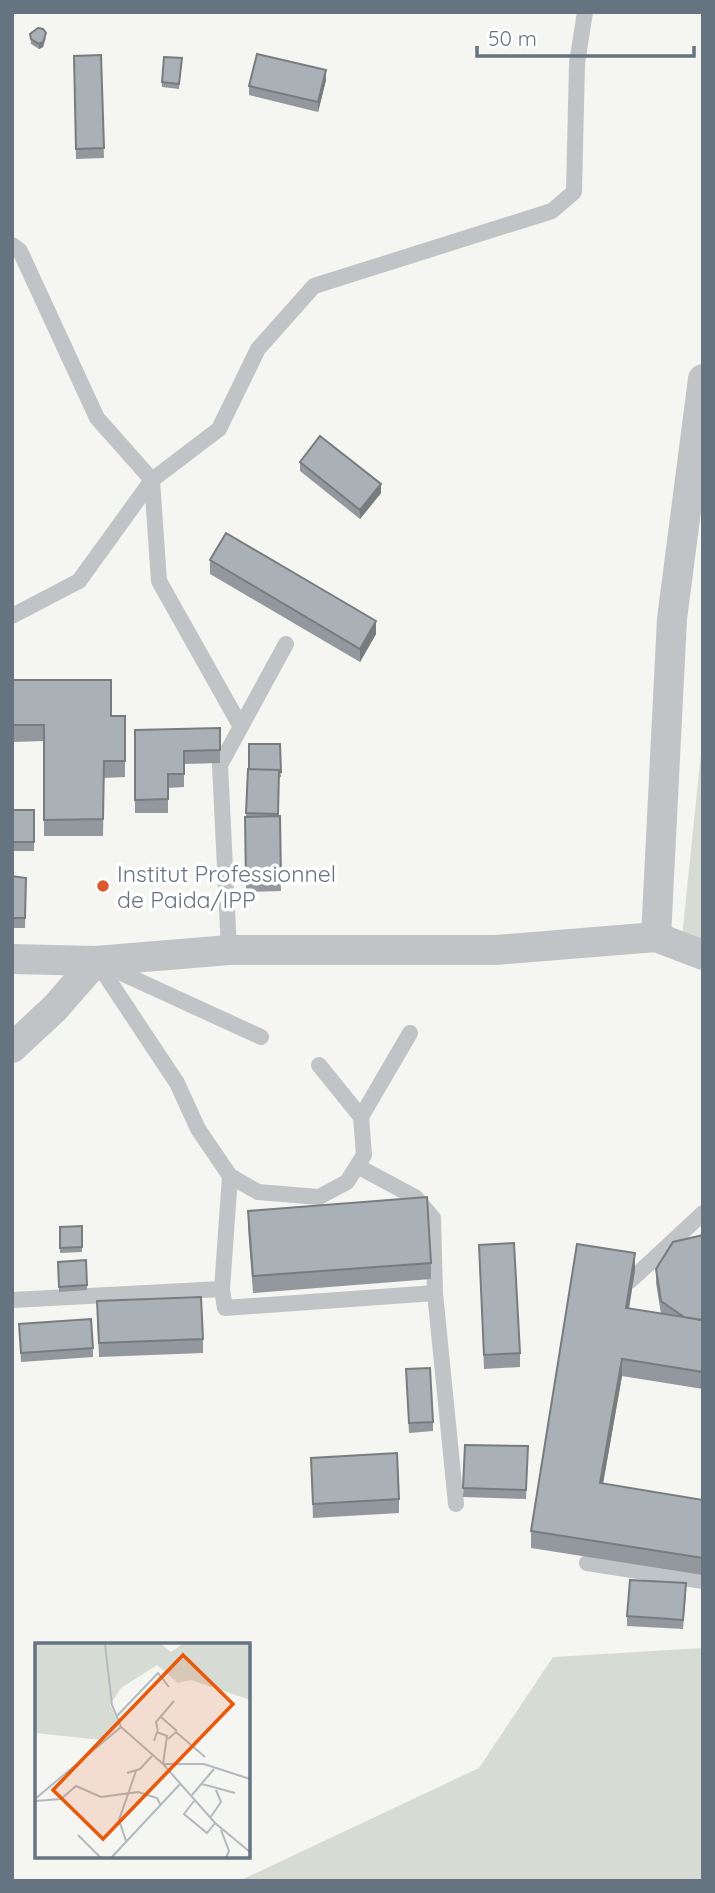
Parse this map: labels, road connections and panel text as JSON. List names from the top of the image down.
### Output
{
  "places": ["Institut Professionnel de Paida/IPP"],
  "scale_bar": "50 m"
}
